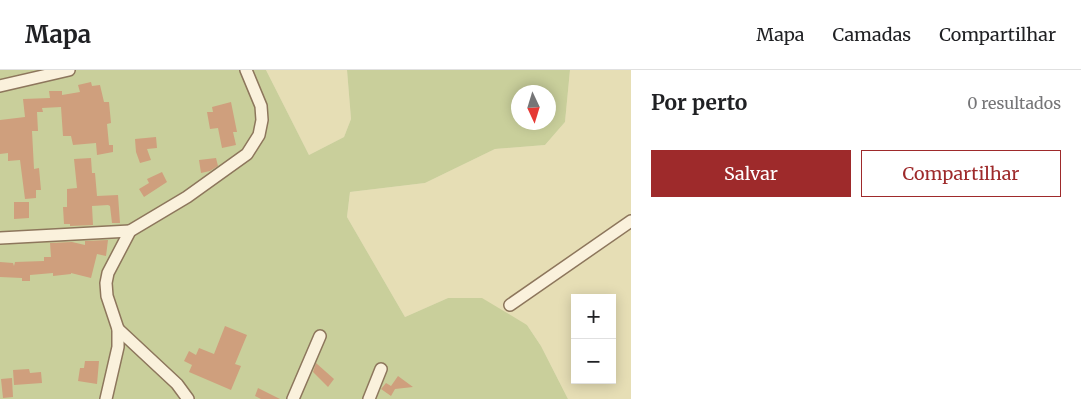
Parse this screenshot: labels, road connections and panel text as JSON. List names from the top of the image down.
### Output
{
  "north": "bottom",
  "page": {
    "header": "Mapa",
    "nav": ["Mapa", "Camadas", "Compartilhar"],
    "heading": ["Por perto", "0 resultados"],
    "buttons": ["Salvar", "Compartilhar"],
    "map_buttons": ["+", "−"]
  }
}
